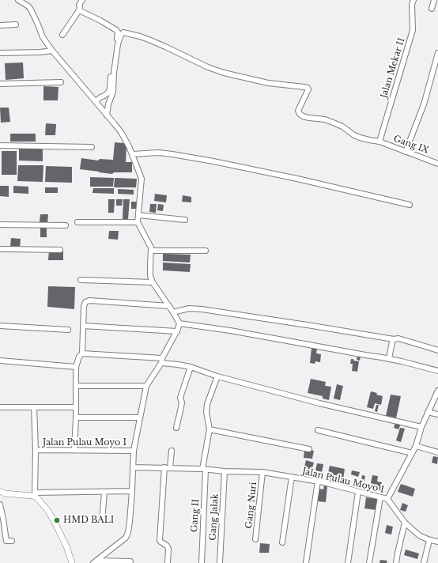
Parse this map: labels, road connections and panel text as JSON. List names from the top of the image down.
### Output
{
  "streets": {
    "street": [
      "Jalan Mekar II",
      "Gang IX",
      "Jalan Pulau Moyo I",
      "Gang Nuri",
      "Gang II",
      "Gang Jalak"
    ]
  },
  "crossings": [
    ["Jalan Mekar II", "Gang IX"],
    ["Jalan Pulau Moyo I", "Gang Nuri"],
    ["Jalan Pulau Moyo I", "Gang II"],
    ["Jalan Pulau Moyo I", "Gang Jalak"]
  ],
  "places": ["HMD BALI"]
}
